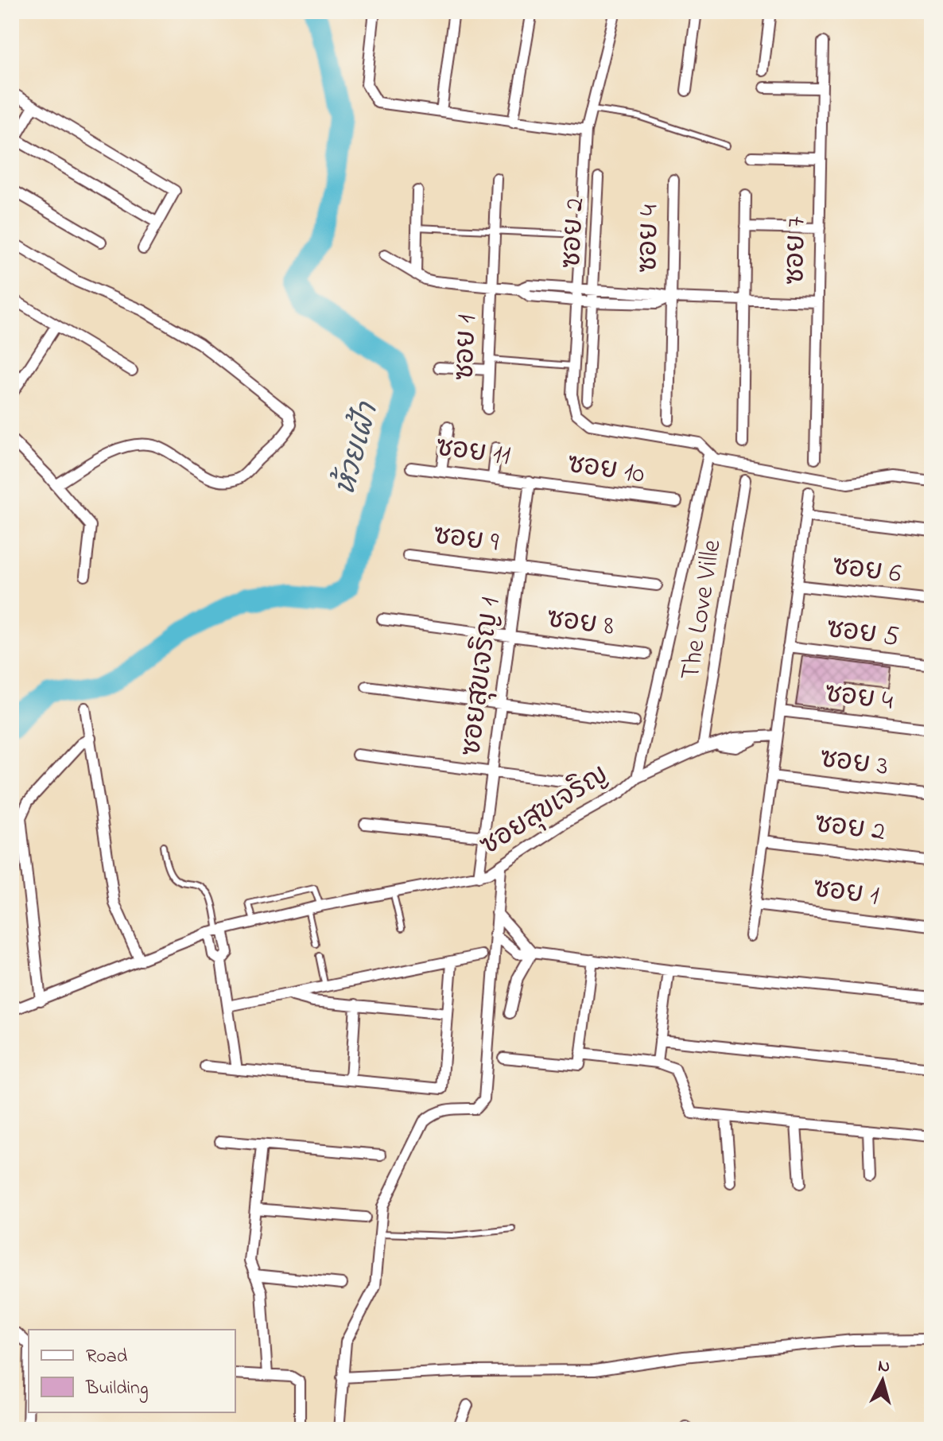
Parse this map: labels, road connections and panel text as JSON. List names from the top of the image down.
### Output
{
  "streets": {
    "street": [
      "ซอย 2",
      "ซอย 4",
      "ซอย 7",
      "ซอย 1",
      "ซอย 11",
      "ซอย 10",
      "ซอย 9",
      "ซอย 6",
      "The Love Ville",
      "ซอย 8",
      "ซอย 5",
      "ซอยสุขเจริญ 1",
      "ซอย 3",
      "ซอยสุขเจริญ"
    ]
  },
  "crossings": [
    ["ซอย 11", "ซอย 10"],
    ["ซอย 11", "ซอยสุขเจริญ 1"],
    ["ซอย 10", "ซอยสุขเจริญ 1"],
    ["ซอย 9", "ซอยสุขเจริญ 1"],
    ["ซอย 8", "ซอยสุขเจริญ 1"],
    ["ซอยสุขเจริญ 1", "ซอยสุขเจริญ"]
  ],
  "water": ["ห้วยเฝ้า"],
  "legend": ["Road", "Building"],
  "north": "top"
}
